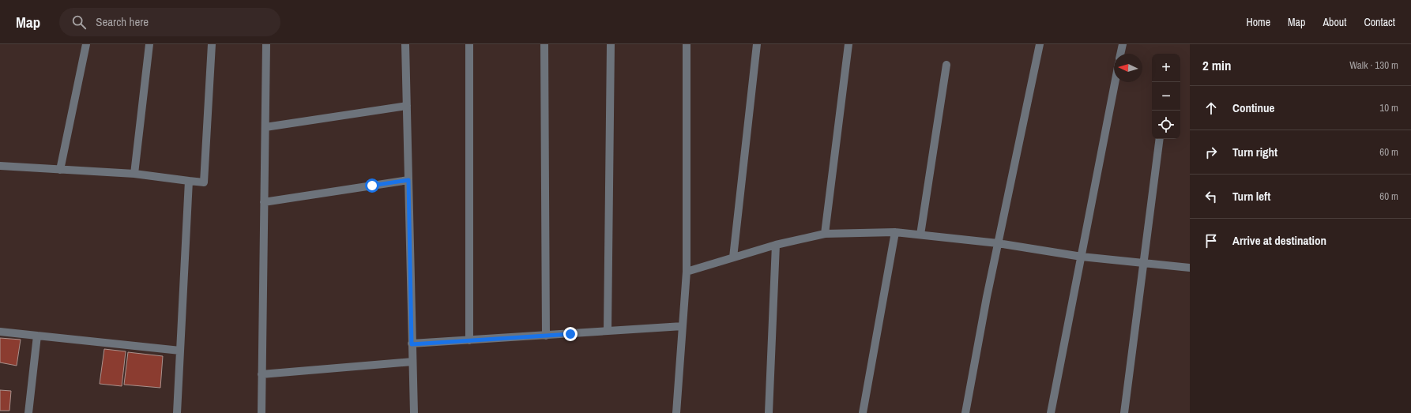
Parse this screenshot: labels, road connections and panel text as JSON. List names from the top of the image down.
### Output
{
  "north": "left",
  "page": {
    "header": "Map",
    "search": "Search here",
    "nav": [
      "Home",
      "Map",
      "About",
      "Contact"
    ],
    "heading": ["2 min", "Walk · 130 m"],
    "map_buttons": ["+", "−"],
    "list": [
      ["Continue", "10 m"],
      ["Turn right", "60 m"],
      ["Turn left", "60 m"],
      "Arrive at destination"
    ]
  }
}
